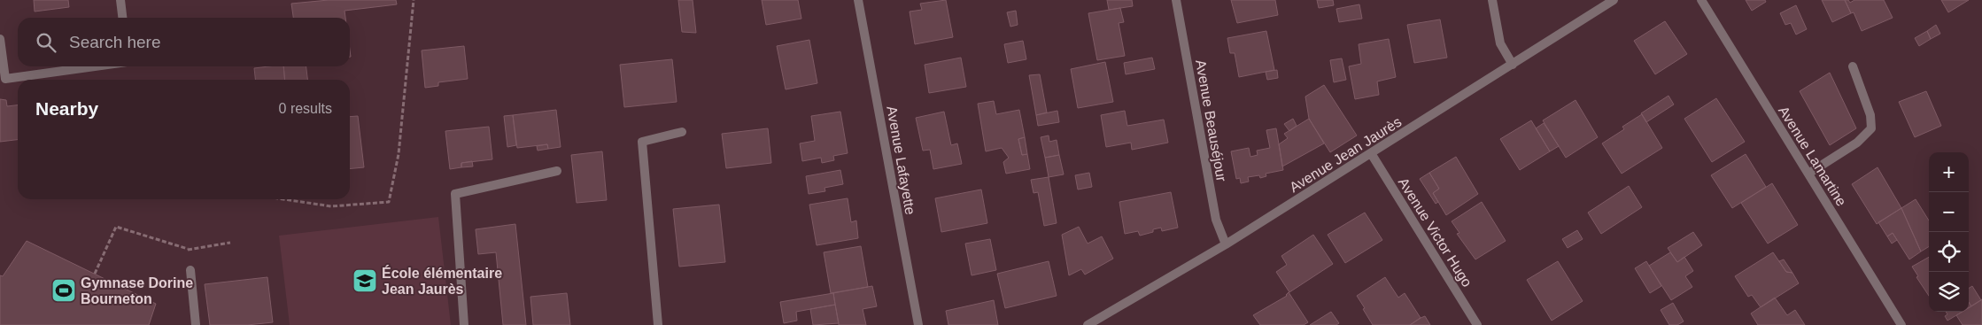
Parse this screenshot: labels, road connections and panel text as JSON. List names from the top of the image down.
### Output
{
  "streets": {
    "street": [
      "Avenue Beauséjour",
      "Avenue Jean Jaurès",
      "Avenue Lamartine",
      "Avenue Lafayette",
      "Avenue Victor Hugo"
    ]
  },
  "crossings": [
    ["Avenue Beauséjour", "Avenue Jean Jaurès"],
    ["Avenue Jean Jaurès", "Avenue Victor Hugo"]
  ],
  "places": {
    "school or university": ["École élémentaire Jean Jaurès"],
    "sports": ["Gymnase Dorine Bourneton"]
  },
  "page": {
    "search": "Search here",
    "heading": ["Nearby", "0 results"],
    "map_buttons": ["+", "−"]
  }
}
